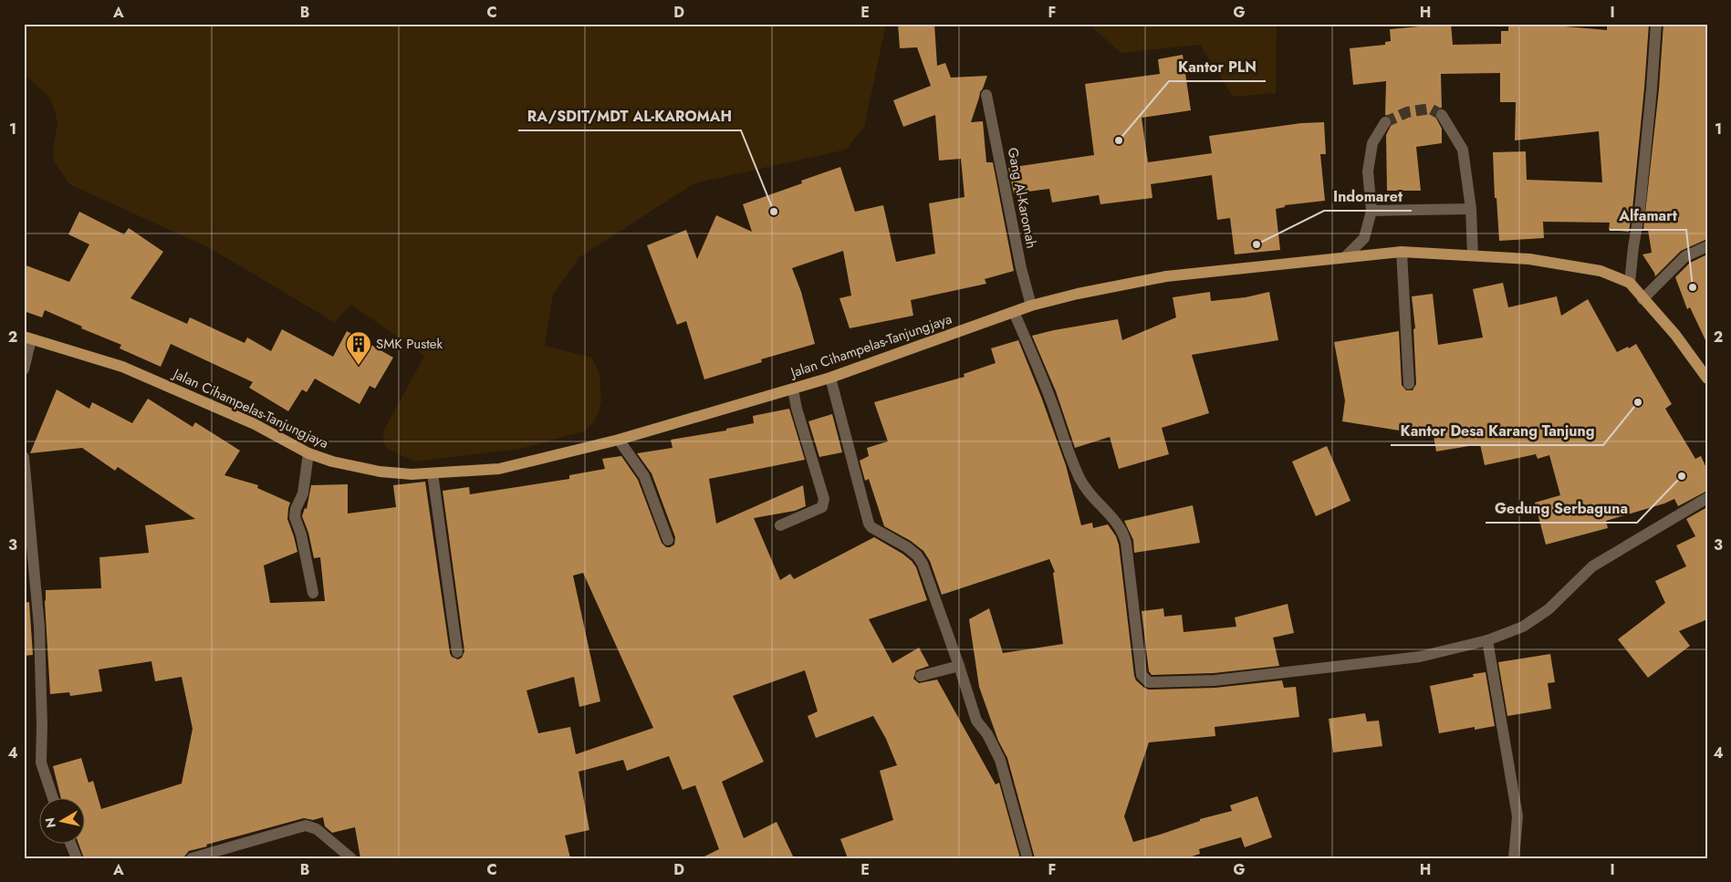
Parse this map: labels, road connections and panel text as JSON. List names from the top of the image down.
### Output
{
  "streets": {
    "main road": ["Jalan Cihampelas-Tanjungjaya"],
    "street": ["Gang Al-Karomah"]
  },
  "crossings": [
    ["Gang Al-Karomah", "Jalan Cihampelas-Tanjungjaya"]
  ],
  "places": {
    "other": [
      "Kantor PLN",
      "RA/SDIT/MDT AL-KAROMAH",
      "Indomaret",
      "Alfamart",
      "Kantor Desa Karang Tanjung",
      "Gedung Serbaguna"
    ],
    "building": ["SMK Pustek"]
  },
  "north": "left",
  "grid": {
    "columns": [
      "A",
      "B",
      "C",
      "D",
      "E",
      "F",
      "G",
      "H",
      "I"
    ],
    "rows": [
      "1",
      "2",
      "3",
      "4"
    ]
  }
}
